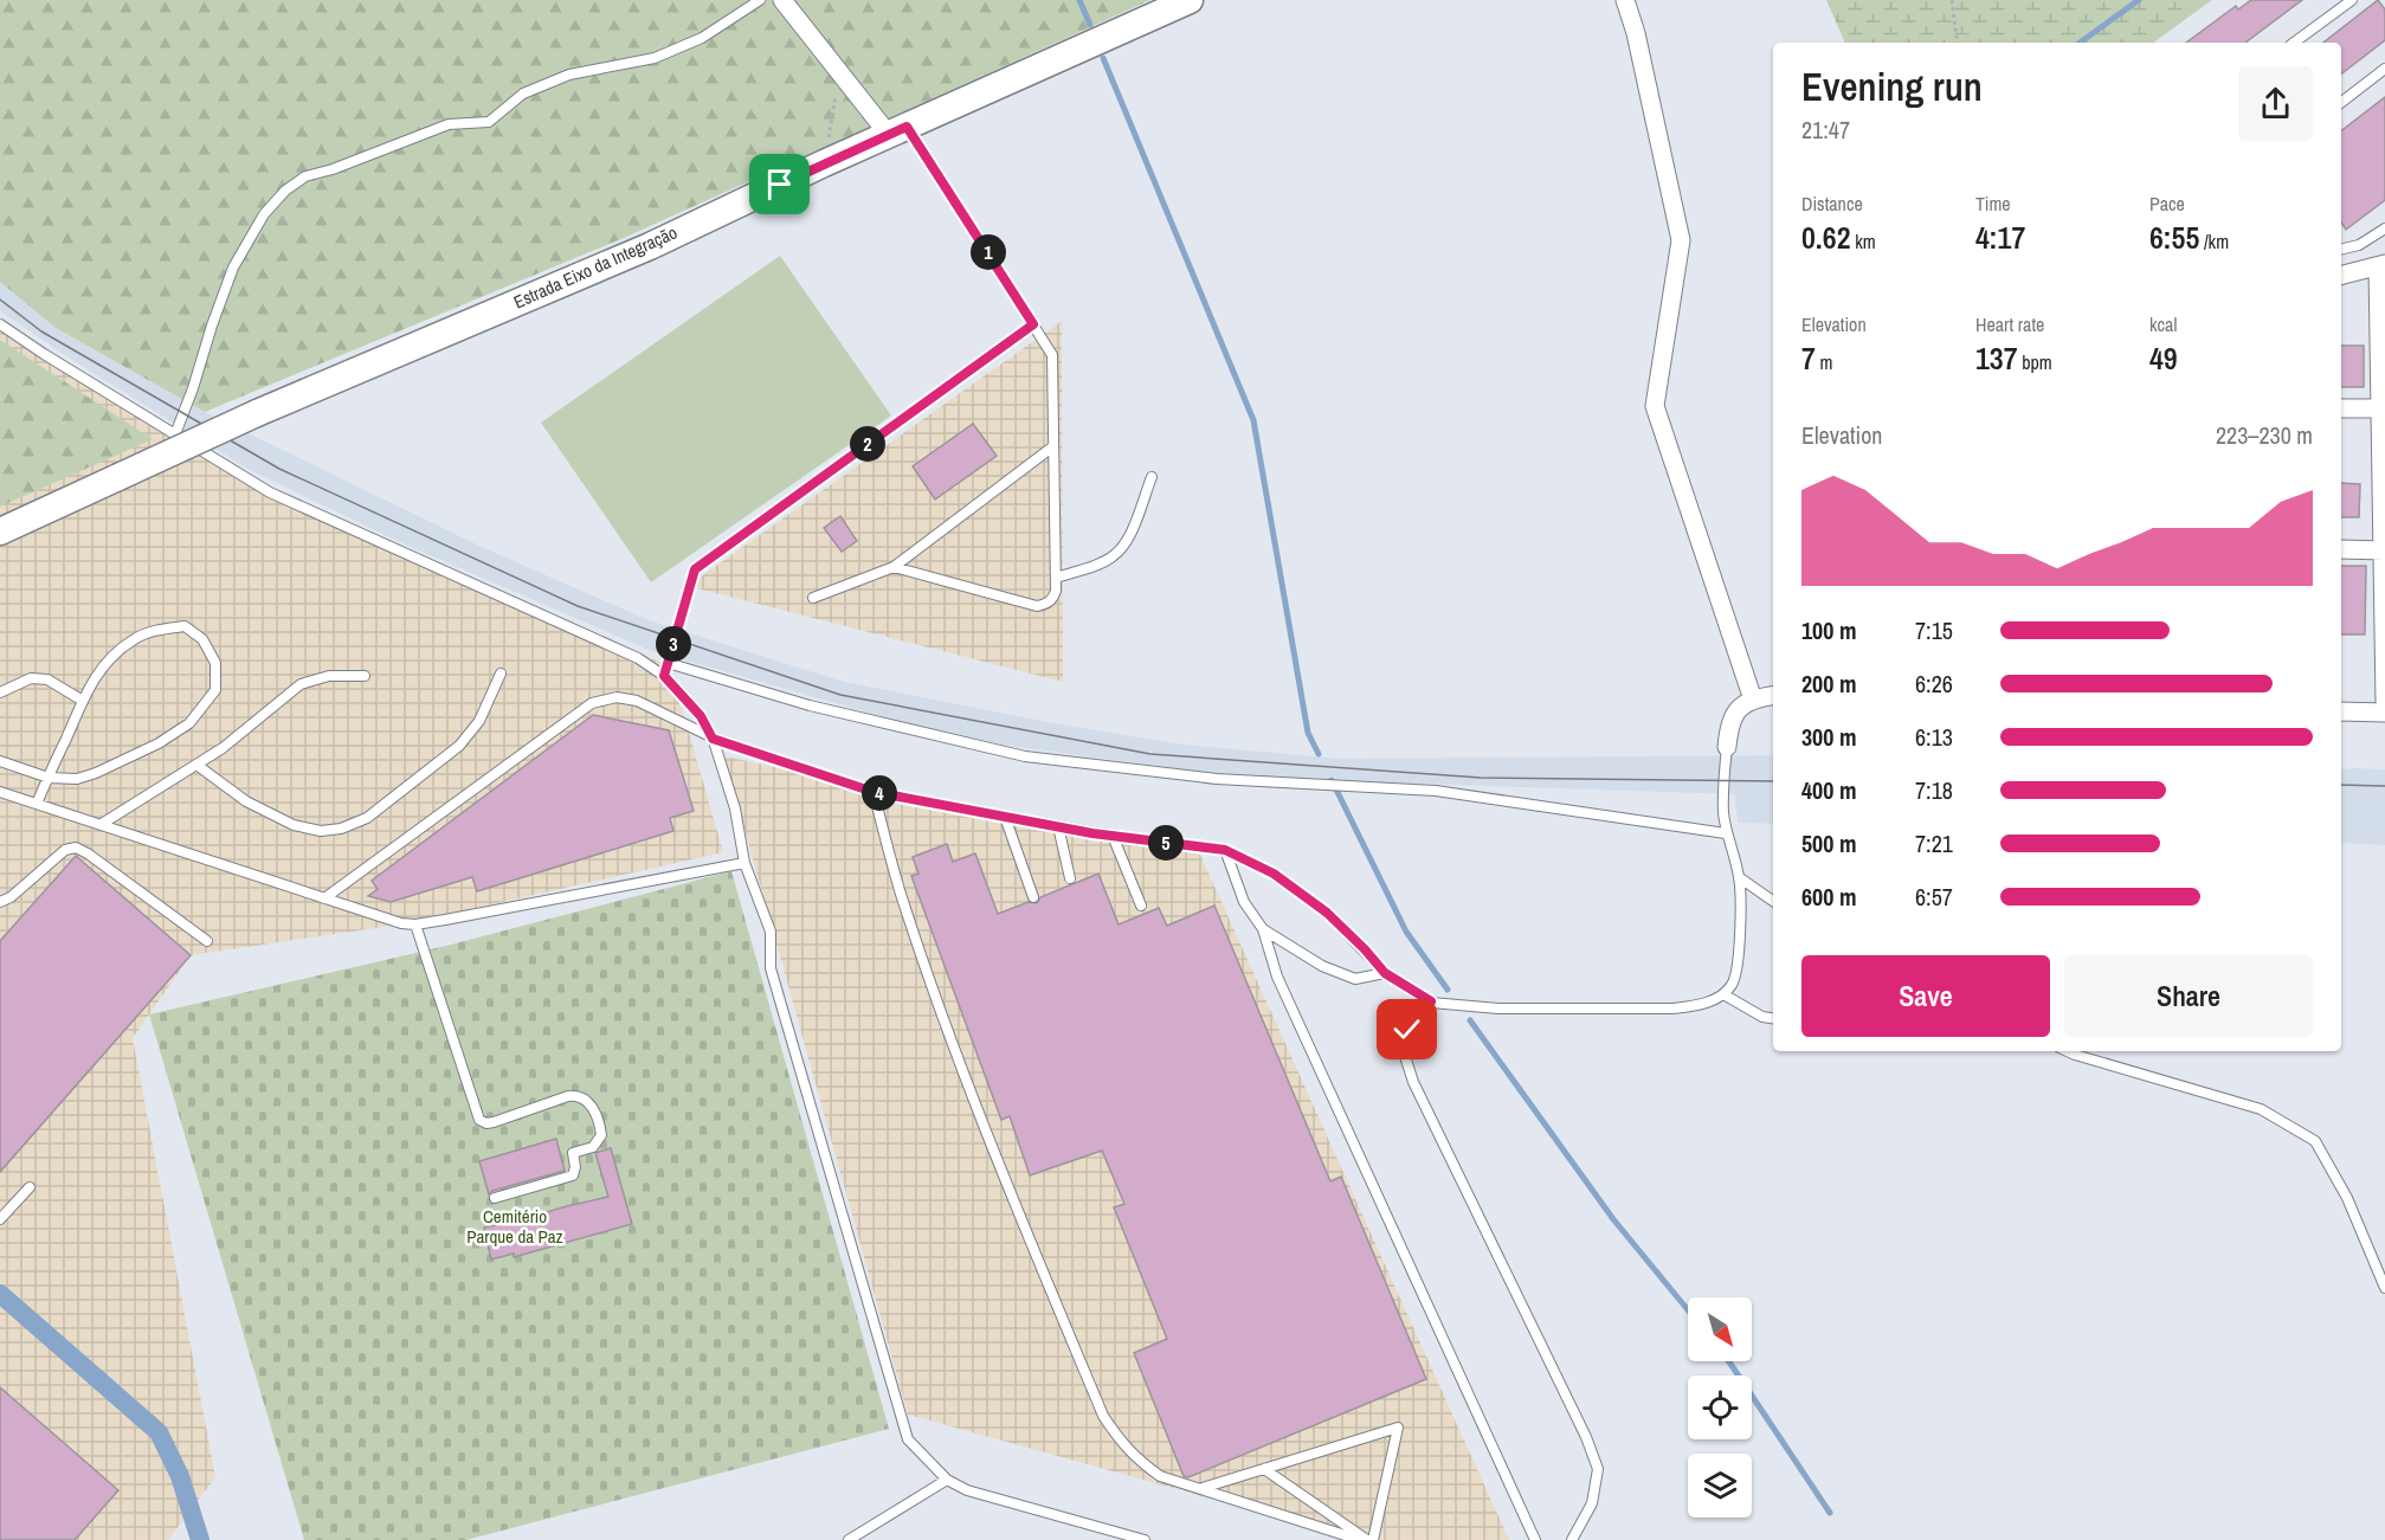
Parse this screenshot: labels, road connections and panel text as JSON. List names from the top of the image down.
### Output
{
  "streets": {
    "main road": ["Estrada Eixo da Integração"]
  },
  "parks": ["Cemitério Parque da Paz"],
  "north": "bottom right",
  "page": {
    "heading": ["Evening run", "21:47"],
    "stats": [
      ["Distance", "0.62 km"],
      ["Time", "4:17"],
      ["Pace", "6:55 /km"],
      ["Elevation", "7 m"],
      ["Heart rate", "137 bpm"],
      ["kcal", "49"]
    ],
    "pins": [
      "1",
      "2",
      "3",
      "4",
      "5"
    ],
    "chart": ["Elevation", "223–230 m"],
    "list": [
      {
        "name": "100 m",
        "note": "7:15"
      },
      {
        "name": "200 m",
        "note": "6:26"
      },
      {
        "name": "300 m",
        "note": "6:13"
      },
      {
        "name": "400 m",
        "note": "7:18"
      },
      {
        "name": "500 m",
        "note": "7:21"
      },
      {
        "name": "600 m",
        "note": "6:57"
      }
    ],
    "buttons": ["Save", "Share"]
  }
}
